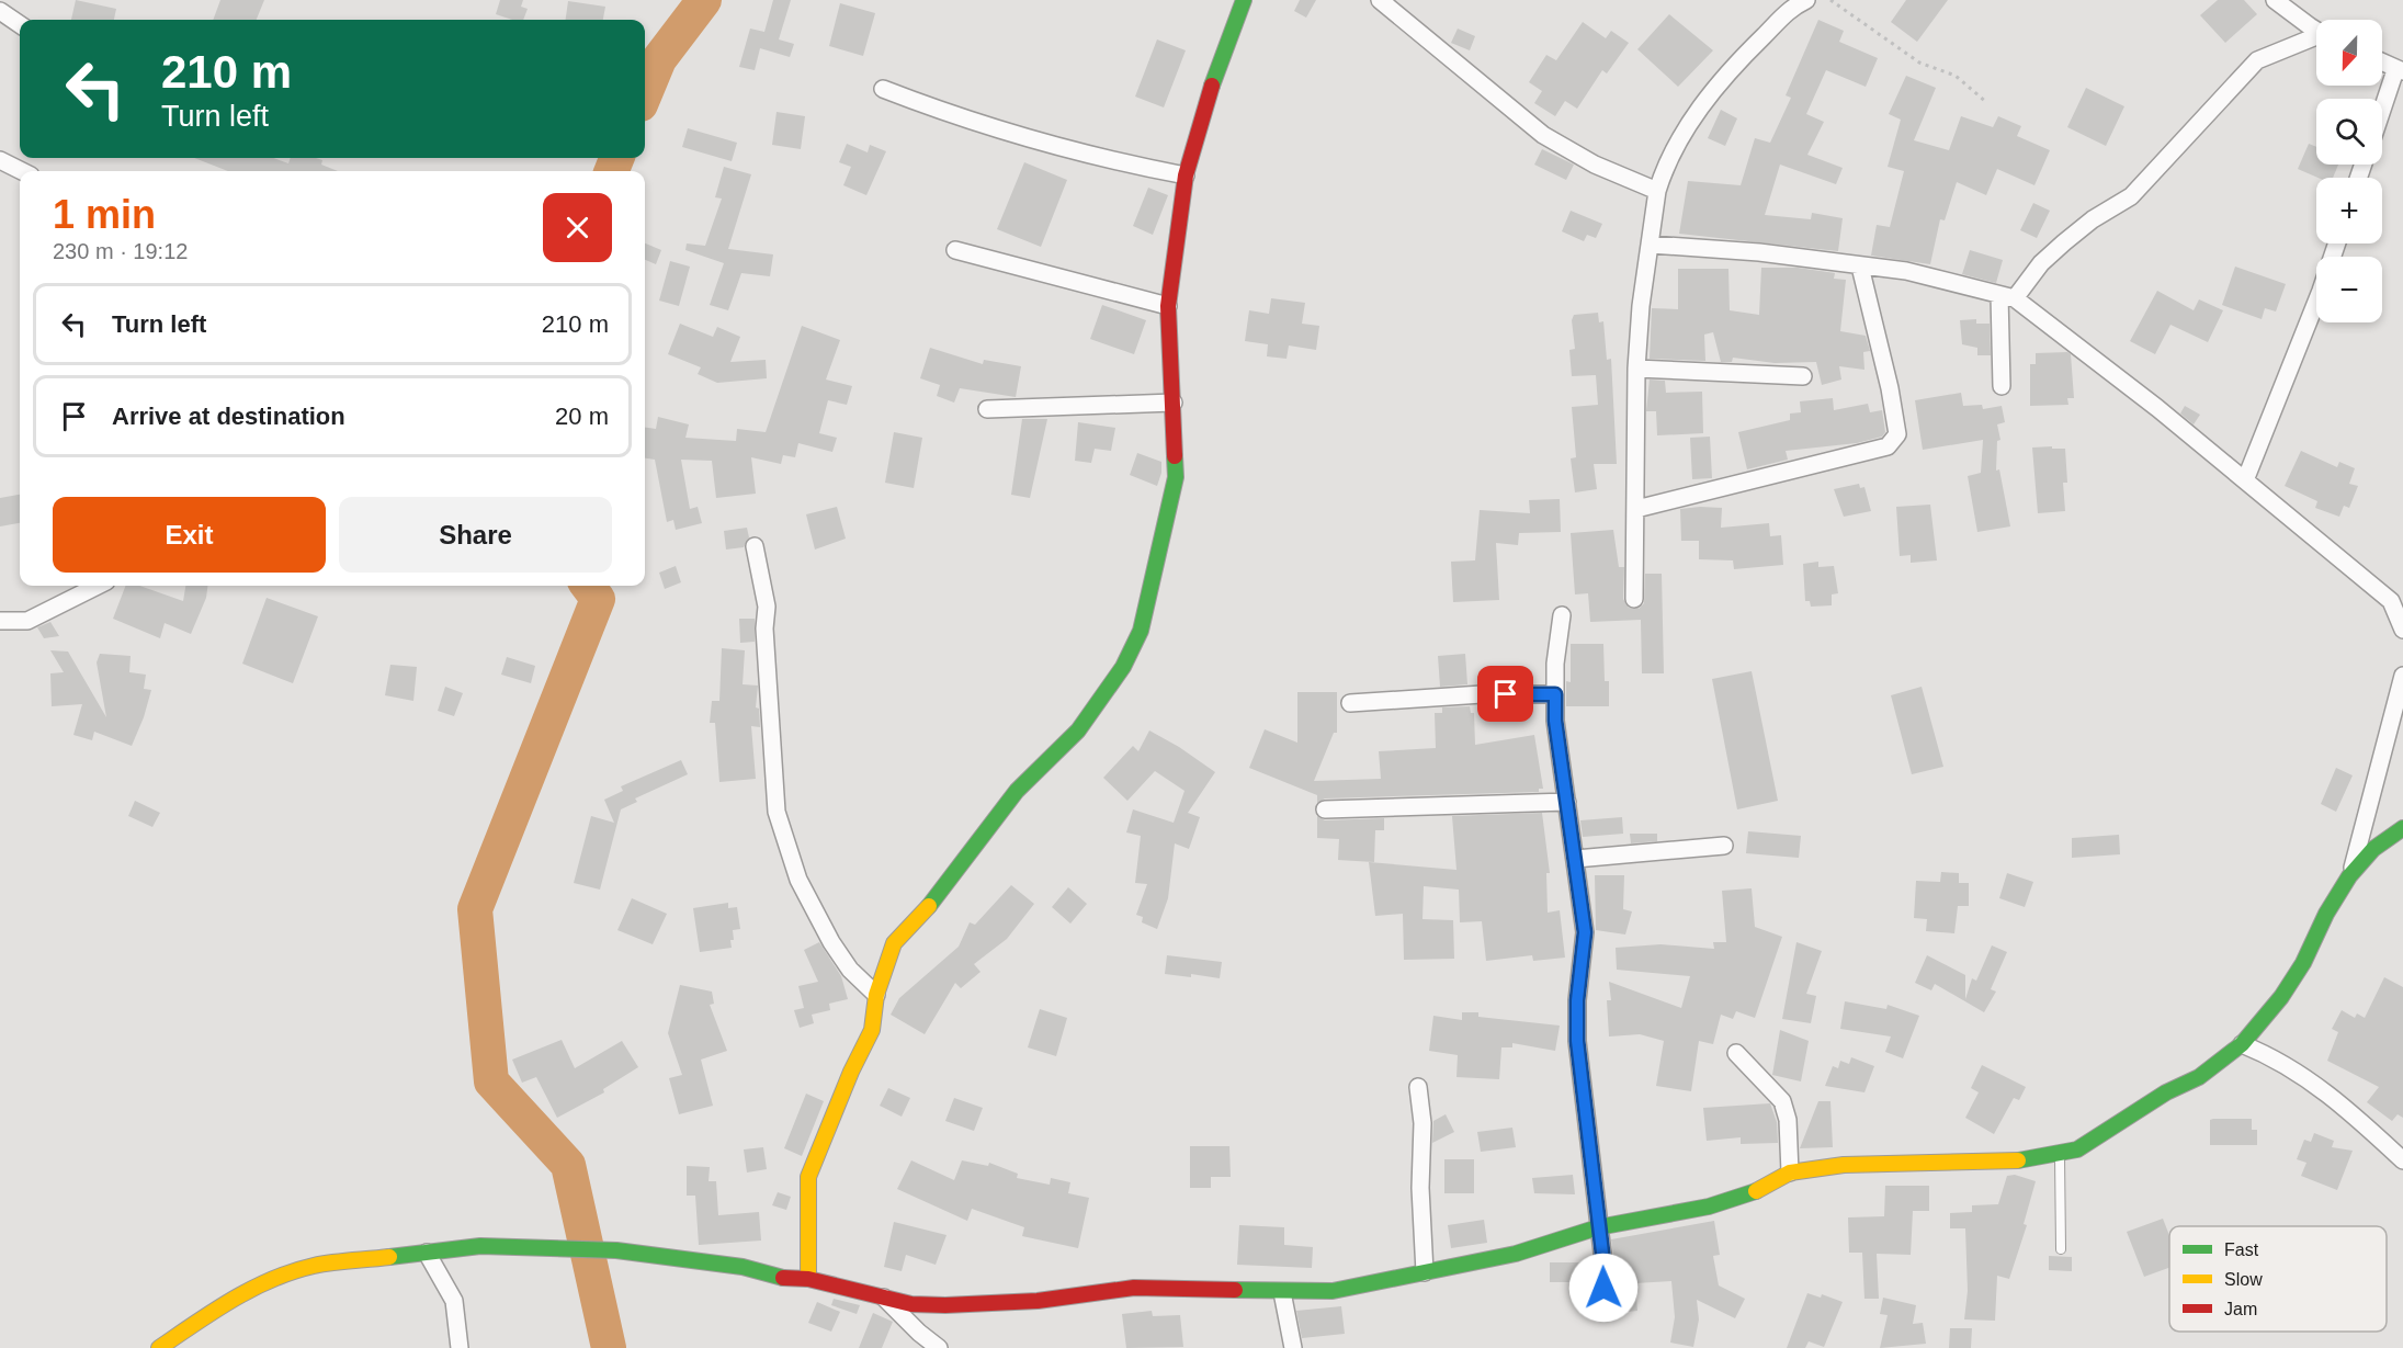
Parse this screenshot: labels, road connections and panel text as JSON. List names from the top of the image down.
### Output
{
  "legend": ["Fast", "Slow", "Jam"],
  "north": "bottom",
  "page": {
    "map_buttons": ["+", "−"],
    "turn": ["210 m", "Turn left"],
    "heading": ["1 min", "230 m · 19:12"],
    "list": [
      {
        "name": "Turn left",
        "value": "210 m"
      },
      {
        "name": "Arrive at destination",
        "value": "20 m"
      }
    ],
    "buttons": ["Exit", "Share"]
  }
}
